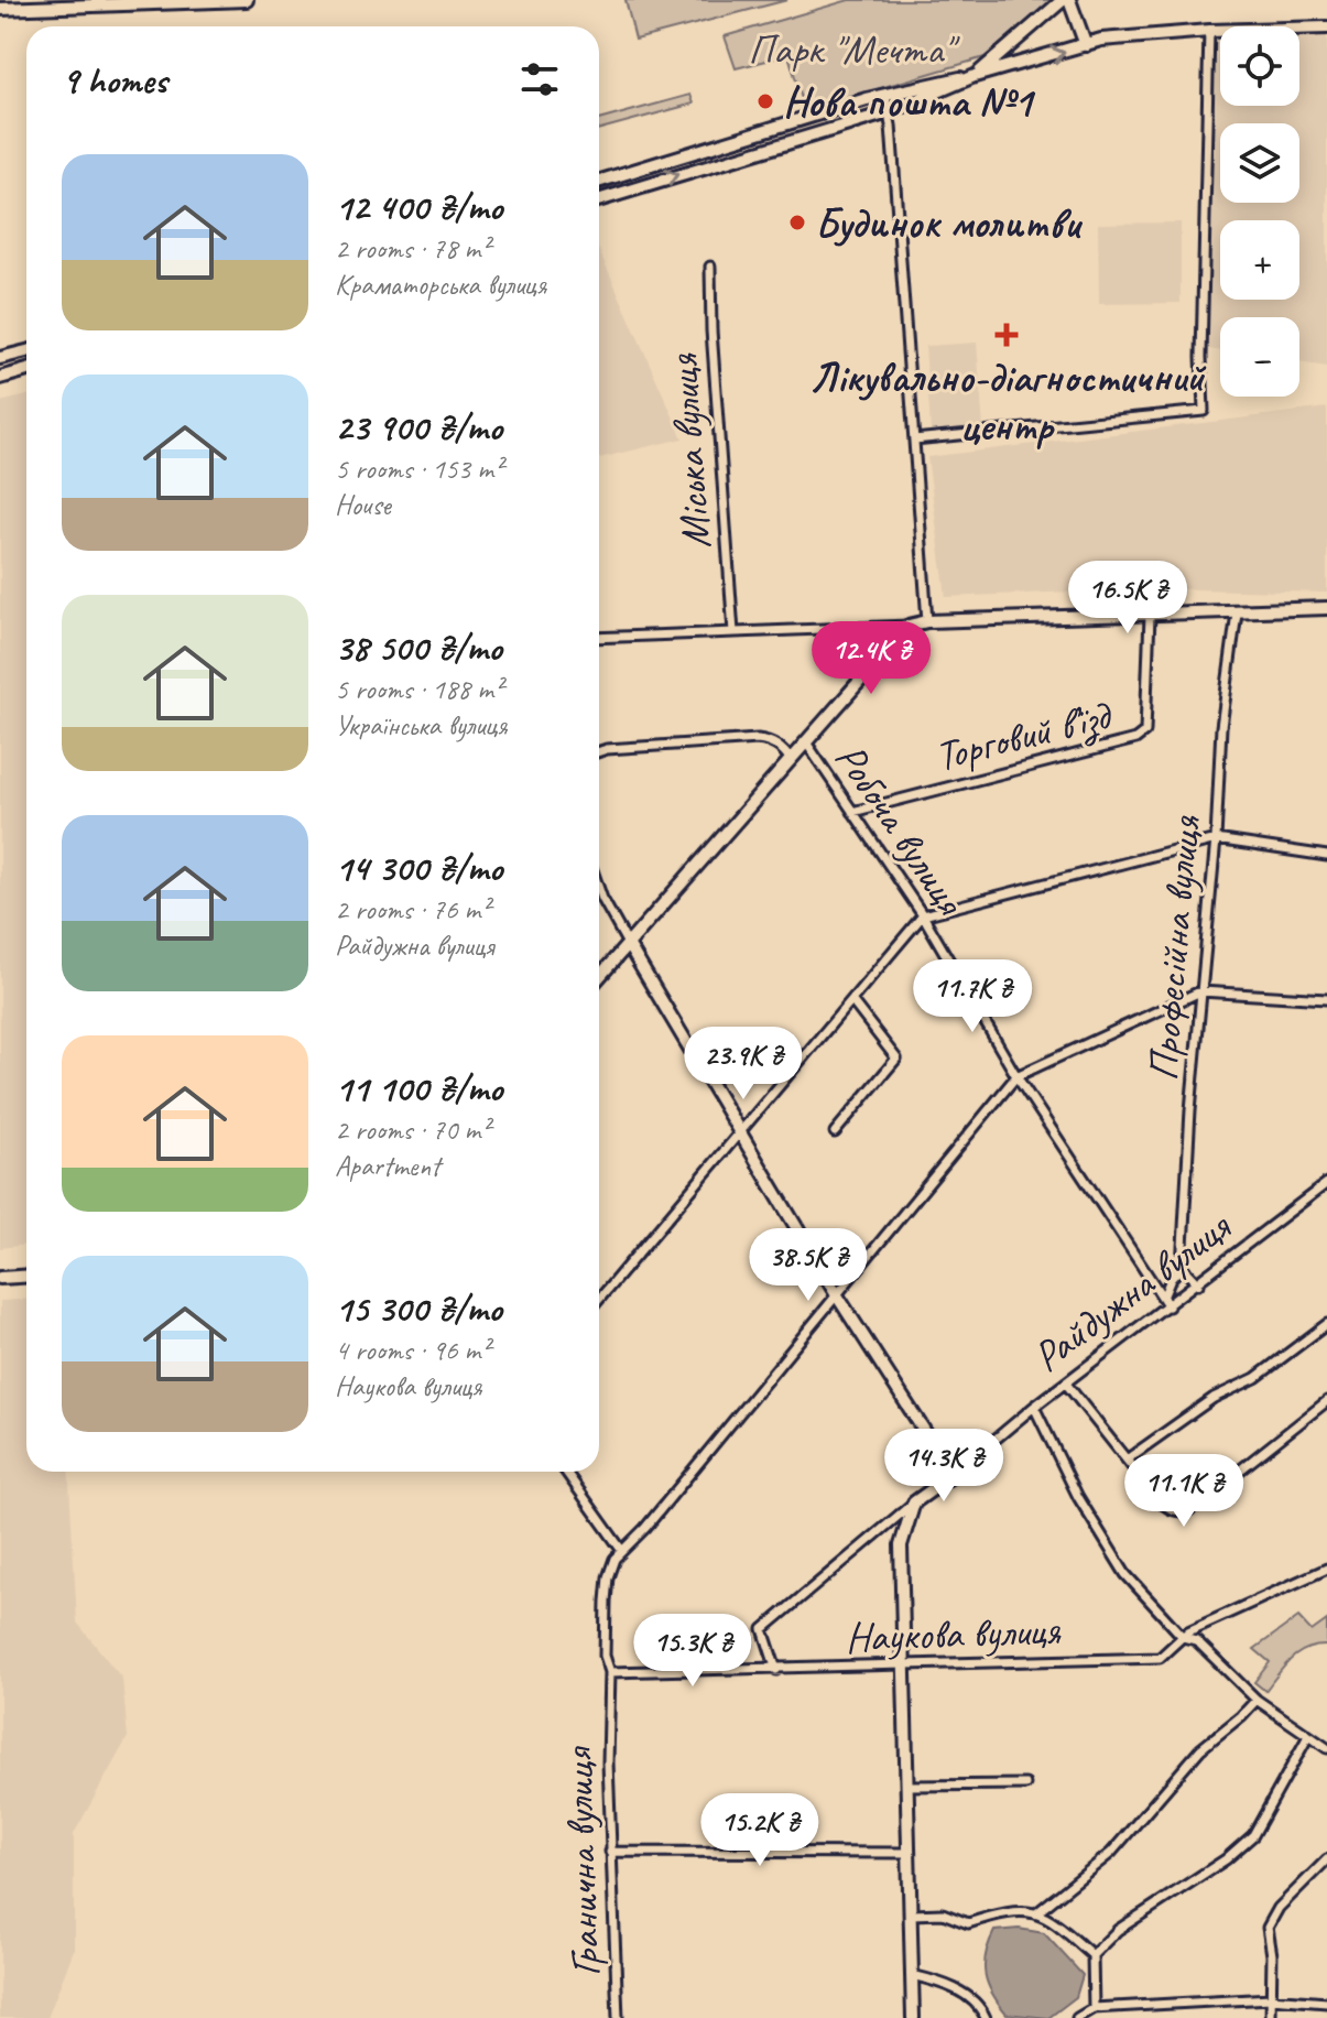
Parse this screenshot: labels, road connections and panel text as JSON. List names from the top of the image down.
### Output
{
  "streets": {
    "street": [
      "Міська вулиця",
      "Торговий в’їзд",
      "Робоча вулиця",
      "Професійна вулиця",
      "Райдужна вулиця",
      "Наукова вулиця",
      "Гранична вулиця"
    ]
  },
  "crossings": [
    ["Торговий в’їзд", "Робоча вулиця"],
    ["Робоча вулиця", "Райдужна вулиця"],
    ["Райдужна вулиця", "Наукова вулиця"],
    ["Наукова вулиця", "Гранична вулиця"]
  ],
  "parks": ["Парк \"Мечта\""],
  "places": {
    "other": ["Нова пошта №1", "Будинок молитви"],
    "health": ["Лікувально-діагностичний центр"]
  },
  "page": {
    "map_buttons": ["+", "−"],
    "heading": "9 homes",
    "list": [
      {
        "name": "12 400 ₴/mo",
        "note": "2 rooms · 78 m² · Краматорська вулиця"
      },
      {
        "name": "23 900 ₴/mo",
        "note": "5 rooms · 153 m² · House"
      },
      {
        "name": "38 500 ₴/mo",
        "note": "5 rooms · 188 m² · Українська вулиця"
      },
      {
        "name": "14 300 ₴/mo",
        "note": "2 rooms · 76 m² · Райдужна вулиця"
      },
      {
        "name": "11 100 ₴/mo",
        "note": "2 rooms · 70 m² · Apartment"
      },
      {
        "name": "15 300 ₴/mo",
        "note": "4 rooms · 96 m² · Наукова вулиця"
      }
    ],
    "price": [
      "16.5K ₴",
      "12.4K ₴",
      "11.7K ₴",
      "23.9K ₴",
      "38.5K ₴",
      "14.3K ₴",
      "11.1K ₴",
      "15.3K ₴",
      "15.2K ₴"
    ]
  }
}
